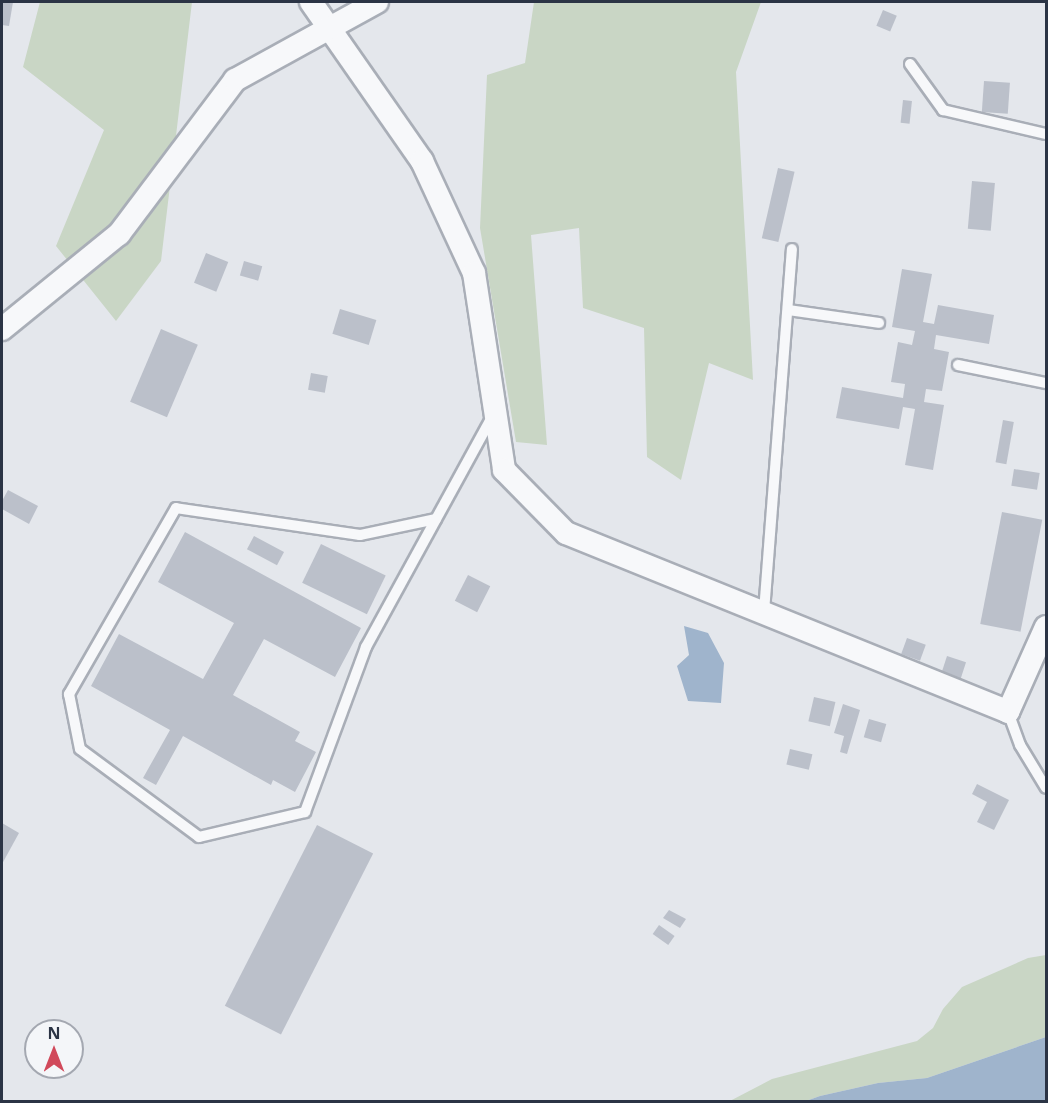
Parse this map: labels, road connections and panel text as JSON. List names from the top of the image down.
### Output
{
  "north": "top"
}
